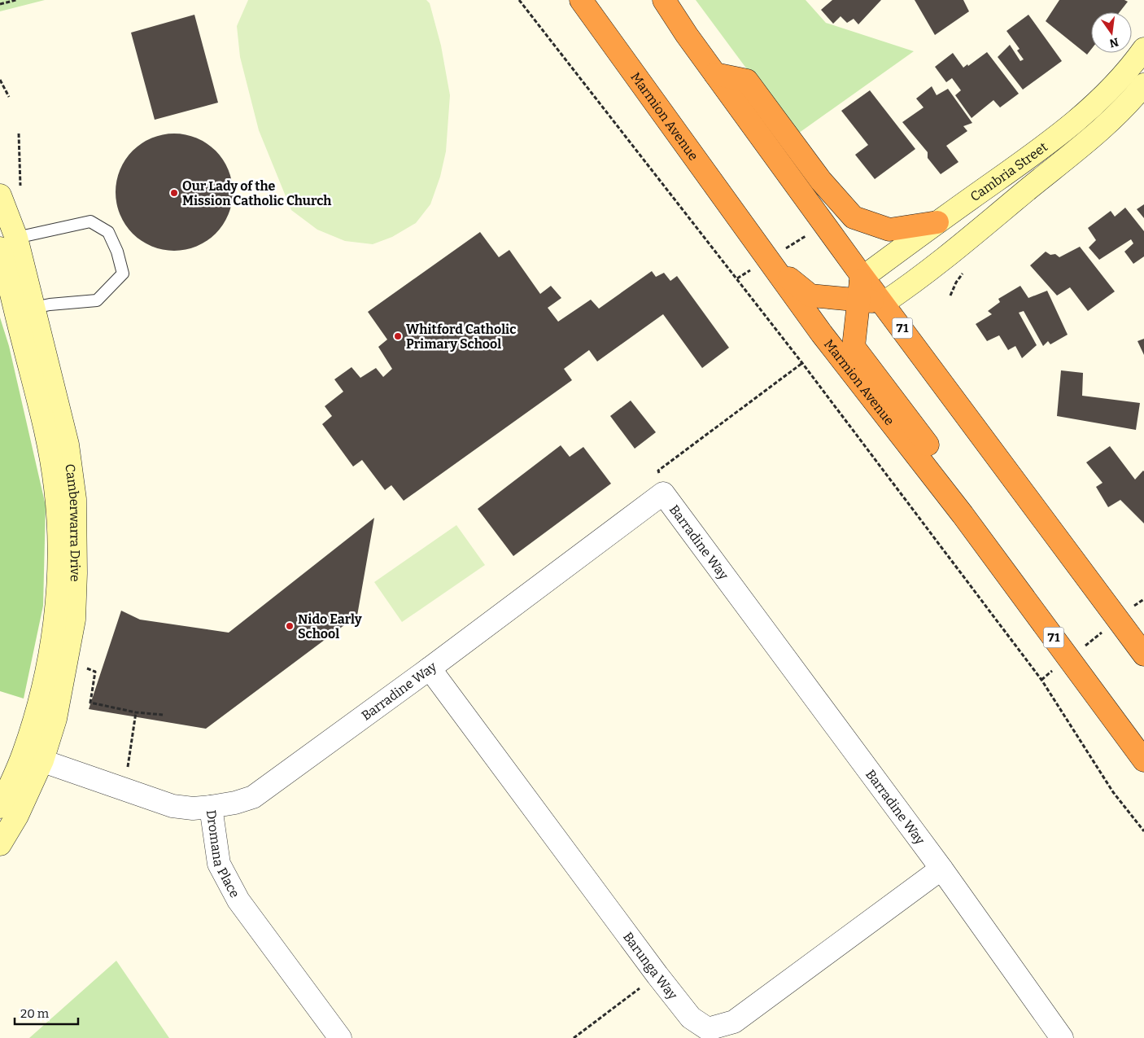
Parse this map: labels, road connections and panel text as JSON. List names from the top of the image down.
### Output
{
  "streets": {
    "highway": ["Marmion Avenue", "71"],
    "street": [
      "Cambria Street",
      "Camberwarra Drive",
      "Barradine Way",
      "Dromana Place",
      "Barunga Way"
    ]
  },
  "crossings": [
    ["Cambria Street", "71"],
    ["Camberwarra Drive", "Dromana Place"],
    ["Barradine Way", "Dromana Place"],
    ["Barradine Way", "Barunga Way"]
  ],
  "places": ["Our Lady of the Mission Catholic Church", "Whitford Catholic Primary School", "Nido Early School"],
  "scale_bar": "20 m",
  "north": "bottom"
}
